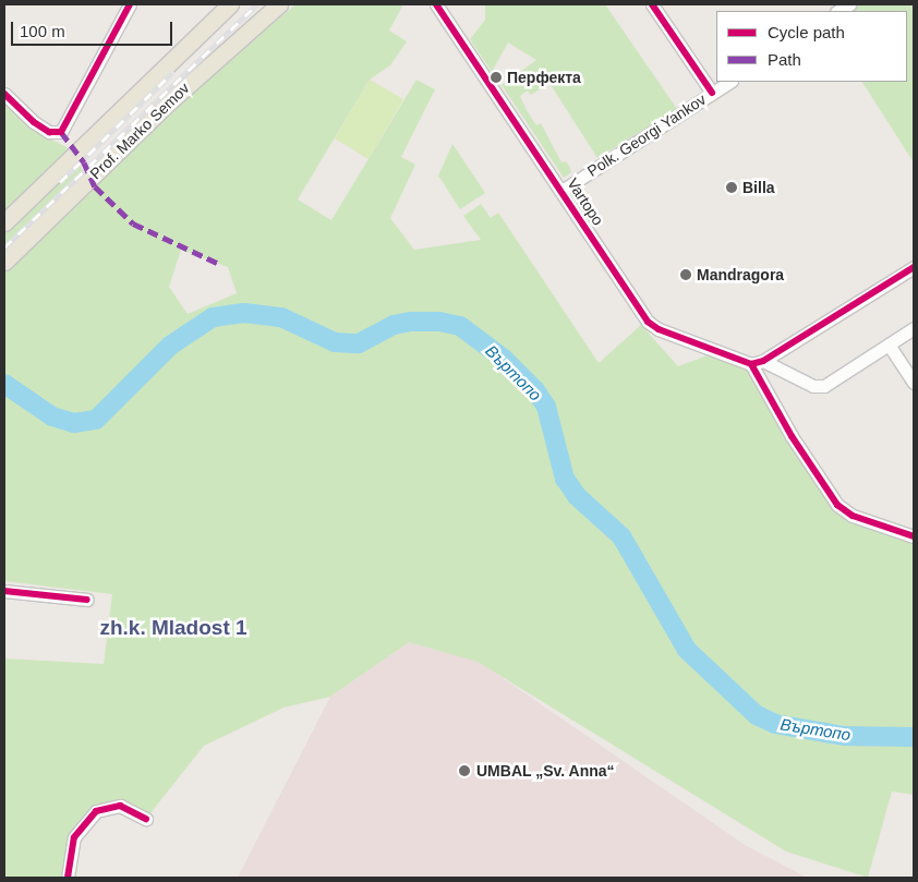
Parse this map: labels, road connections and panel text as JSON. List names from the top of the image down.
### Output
{
  "streets": {
    "main road": ["Prof. Marko Semov"],
    "street": ["Polk. Georgi Yankov", "Vartopo"]
  },
  "crossings": [
    ["Polk. Georgi Yankov", "Vartopo"]
  ],
  "districts": ["zh.k. Mladost 1"],
  "water": ["Въртопо"],
  "places": [
    "Перфекта",
    "Billa",
    "Mandragora",
    "UMBAL „Sv. Anna“"
  ],
  "legend": ["Cycle path", "Path"],
  "scale_bar": "100 m"
}
